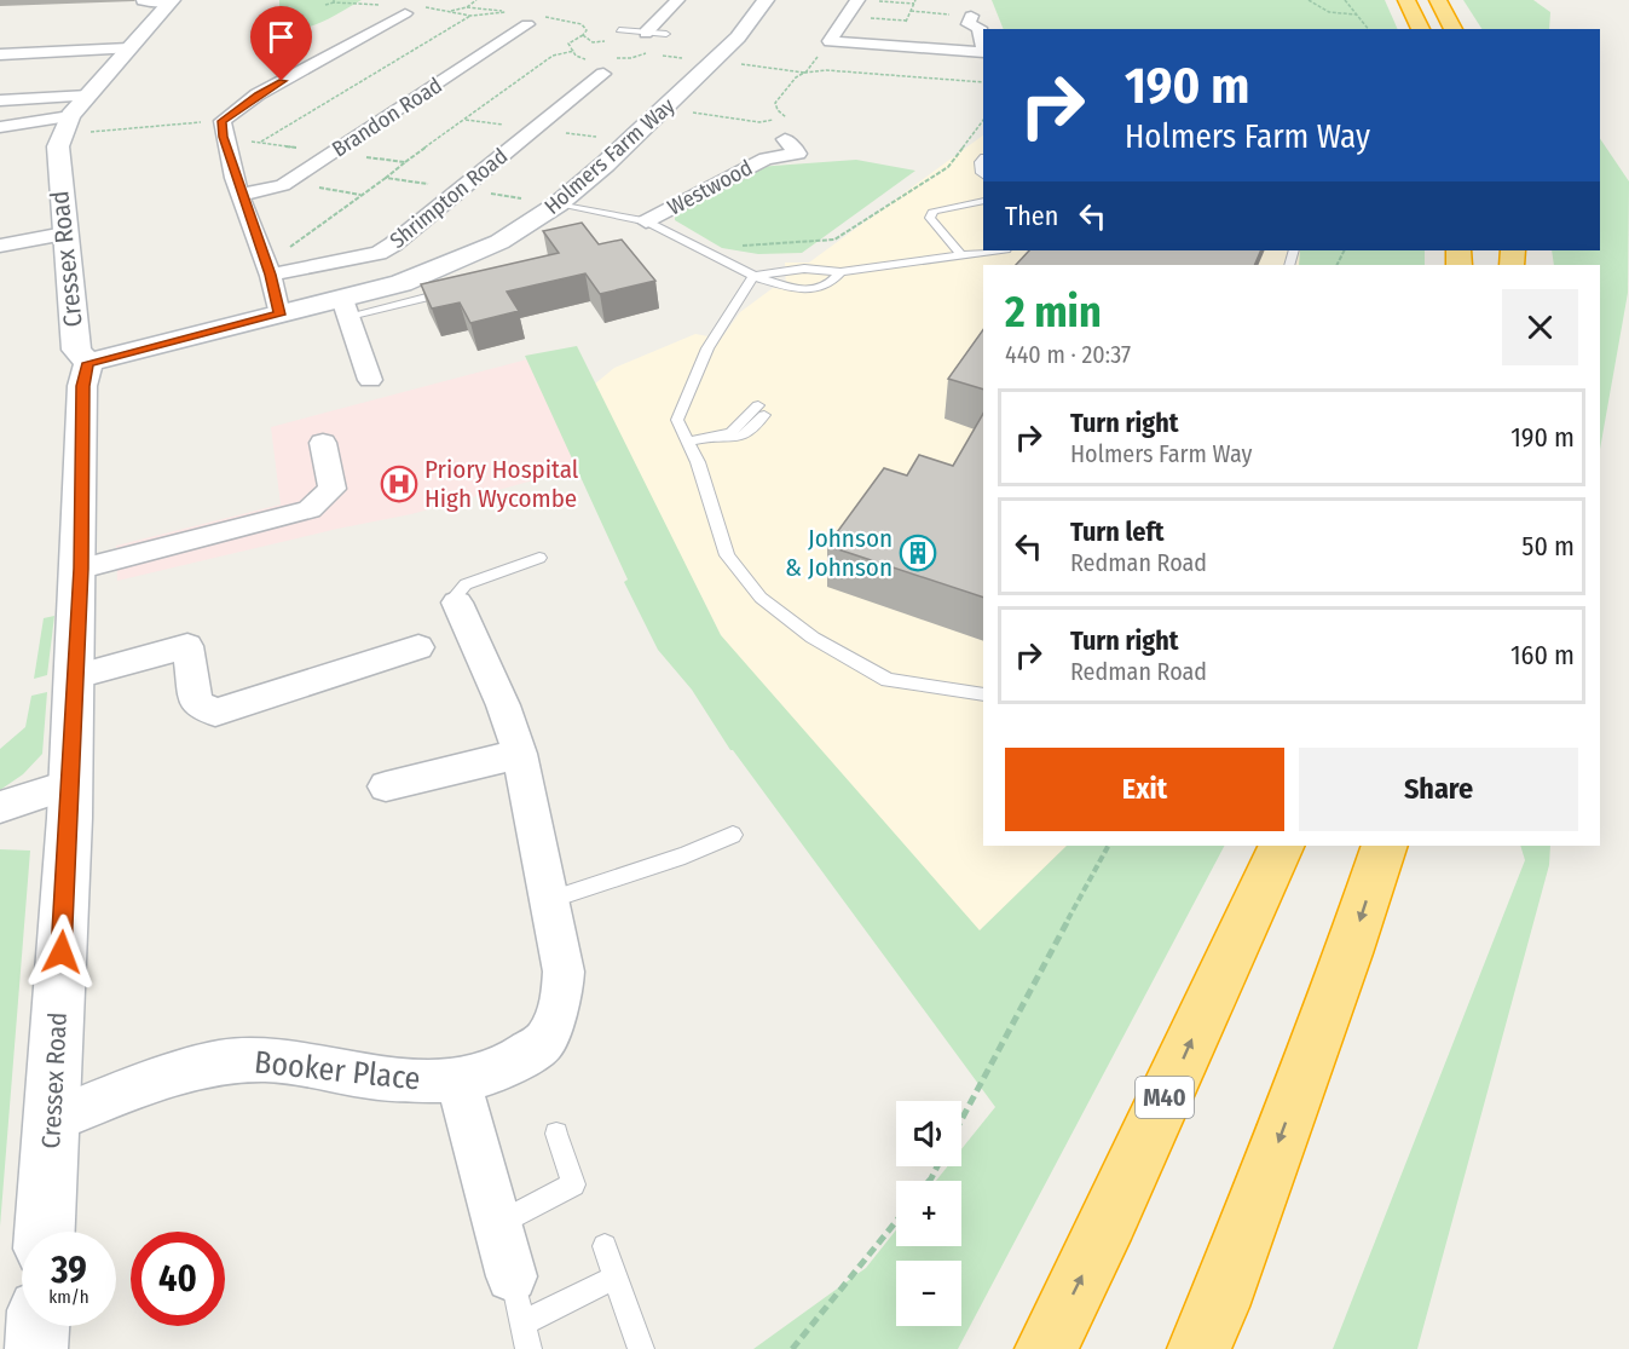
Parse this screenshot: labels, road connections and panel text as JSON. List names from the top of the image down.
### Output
{
  "streets": {
    "highway": ["M40"],
    "street": [
      "Brandon Road",
      "Holmers Farm Way",
      "Westwood",
      "Shrimpton Road",
      "Cressex Road",
      "Booker Place"
    ]
  },
  "crossings": [
    ["Holmers Farm Way", "Westwood"],
    ["Holmers Farm Way", "Cressex Road"],
    ["Cressex Road", "Booker Place"]
  ],
  "places": {
    "hospital": ["Priory Hospital High Wycombe"],
    "building": ["Johnson & Johnson"]
  },
  "page": {
    "turn": ["190 m", "Holmers Farm Way"],
    "then": "Then",
    "heading": ["2 min", "440 m · 20:37"],
    "list": [
      {
        "name": "Turn right",
        "note": "Holmers Farm Way",
        "value": "190 m"
      },
      {
        "name": "Turn left",
        "note": "Redman Road",
        "value": "50 m"
      },
      {
        "name": "Turn right",
        "note": "Redman Road",
        "value": "160 m"
      }
    ],
    "buttons": ["Exit", "Share"],
    "map_buttons": ["+", "−"],
    "speed": "39 km/h",
    "limit": "40"
  }
}
